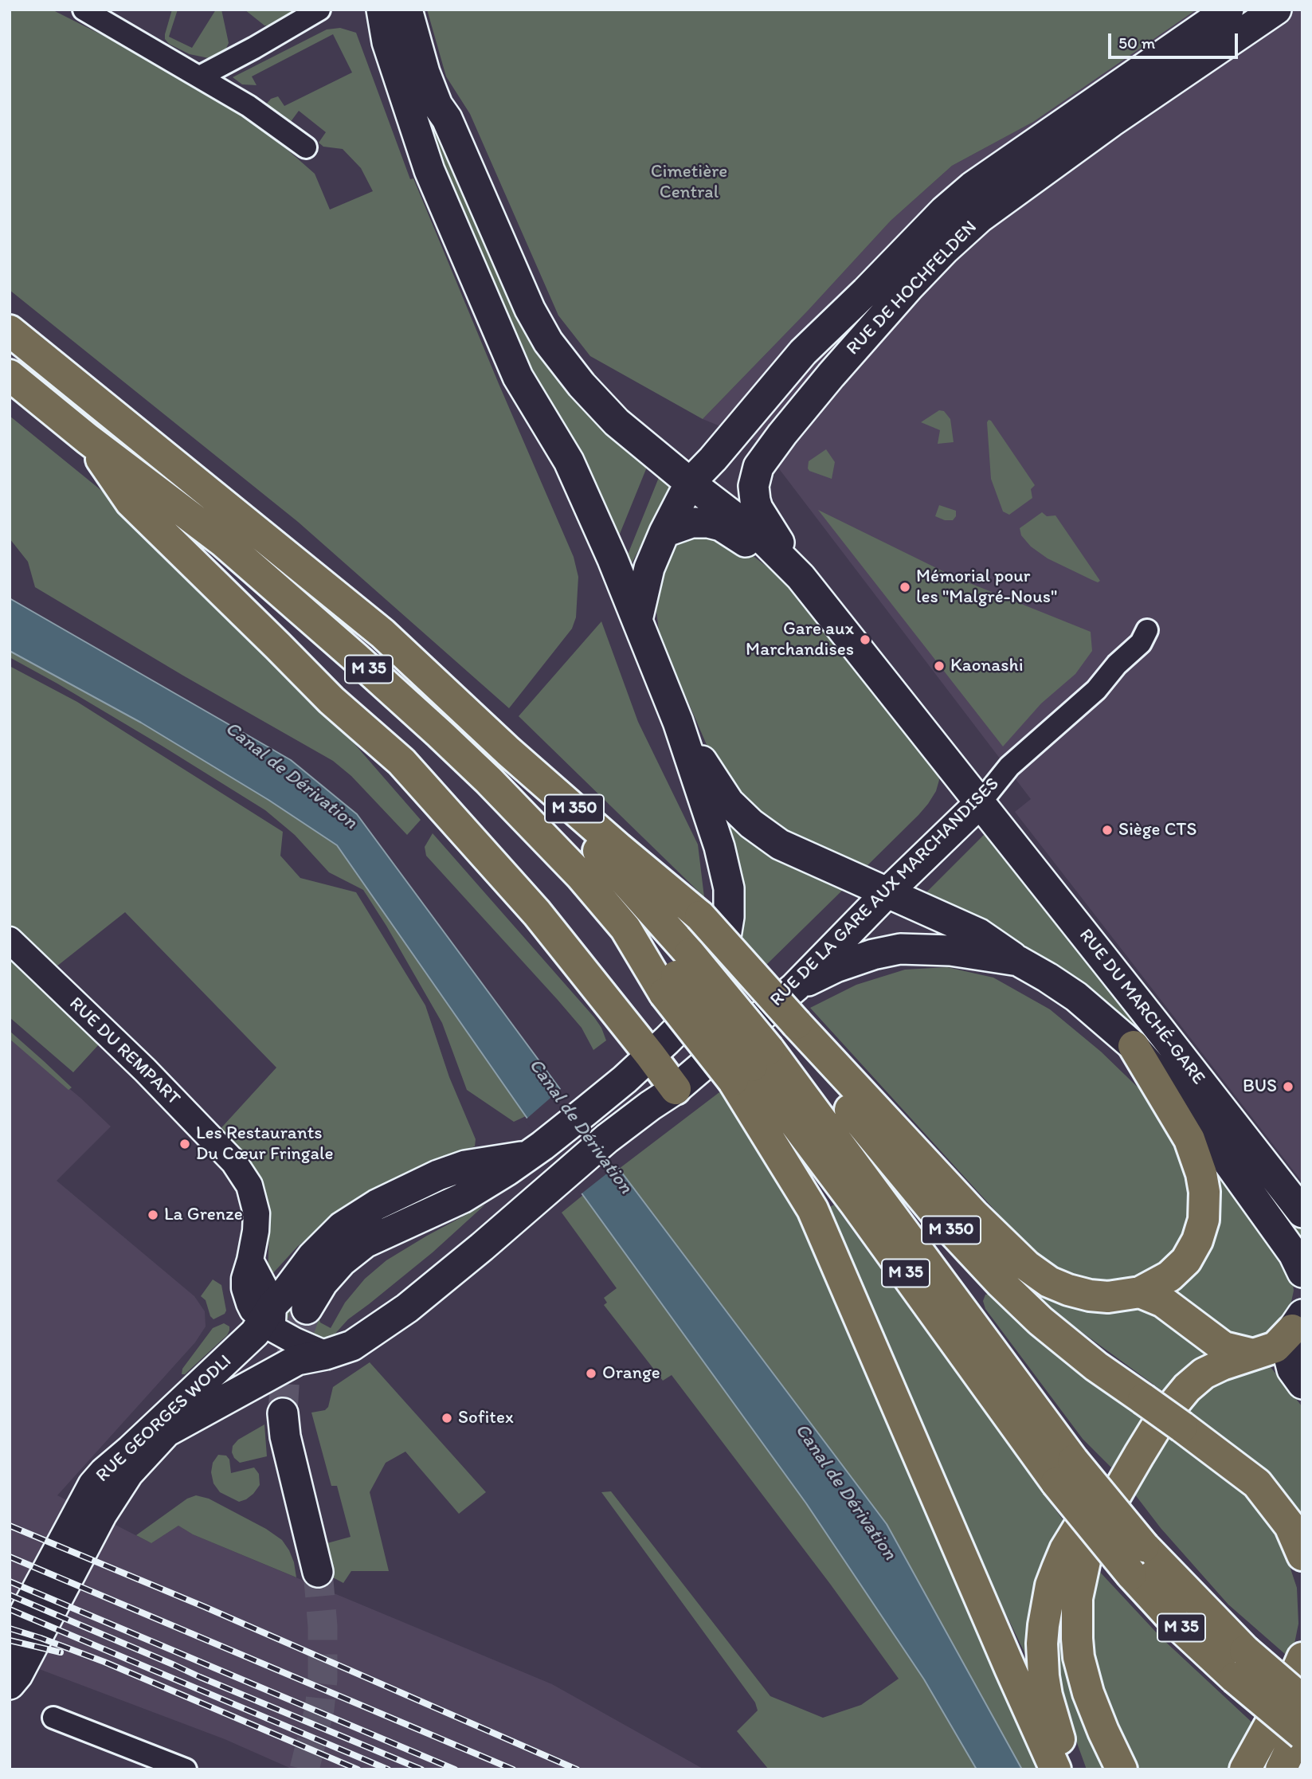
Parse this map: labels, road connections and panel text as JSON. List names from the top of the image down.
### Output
{
  "streets": {
    "highway": ["M 35", "M 350"],
    "main road": [
      "RUE DE HOCHFELDEN",
      "RUE DE LA GARE AUX MARCHANDISES",
      "RUE DU MARCHÉ-GARE",
      "RUE GEORGES WODLI"
    ],
    "street": ["RUE DU REMPART"]
  },
  "crossings": [
    ["RUE DE HOCHFELDEN", "RUE DU MARCHÉ-GARE"],
    ["M 35", "M 350"],
    ["RUE DE LA GARE AUX MARCHANDISES", "RUE DU MARCHÉ-GARE"],
    ["RUE DE LA GARE AUX MARCHANDISES", "RUE GEORGES WODLI"],
    ["RUE DU REMPART", "RUE GEORGES WODLI"]
  ],
  "water": ["Canal de Dérivation"],
  "parks": ["Cimetière Central"],
  "places": [
    "Mémorial pour les \"Malgré-Nous\"",
    "Gare aux Marchandises",
    "Kaonashi",
    "Siège CTS",
    "BUS",
    "Les Restaurants Du Cœur Fringale",
    "La Grenze",
    "Orange",
    "Sofitex"
  ],
  "scale_bar": "50 m"
}
